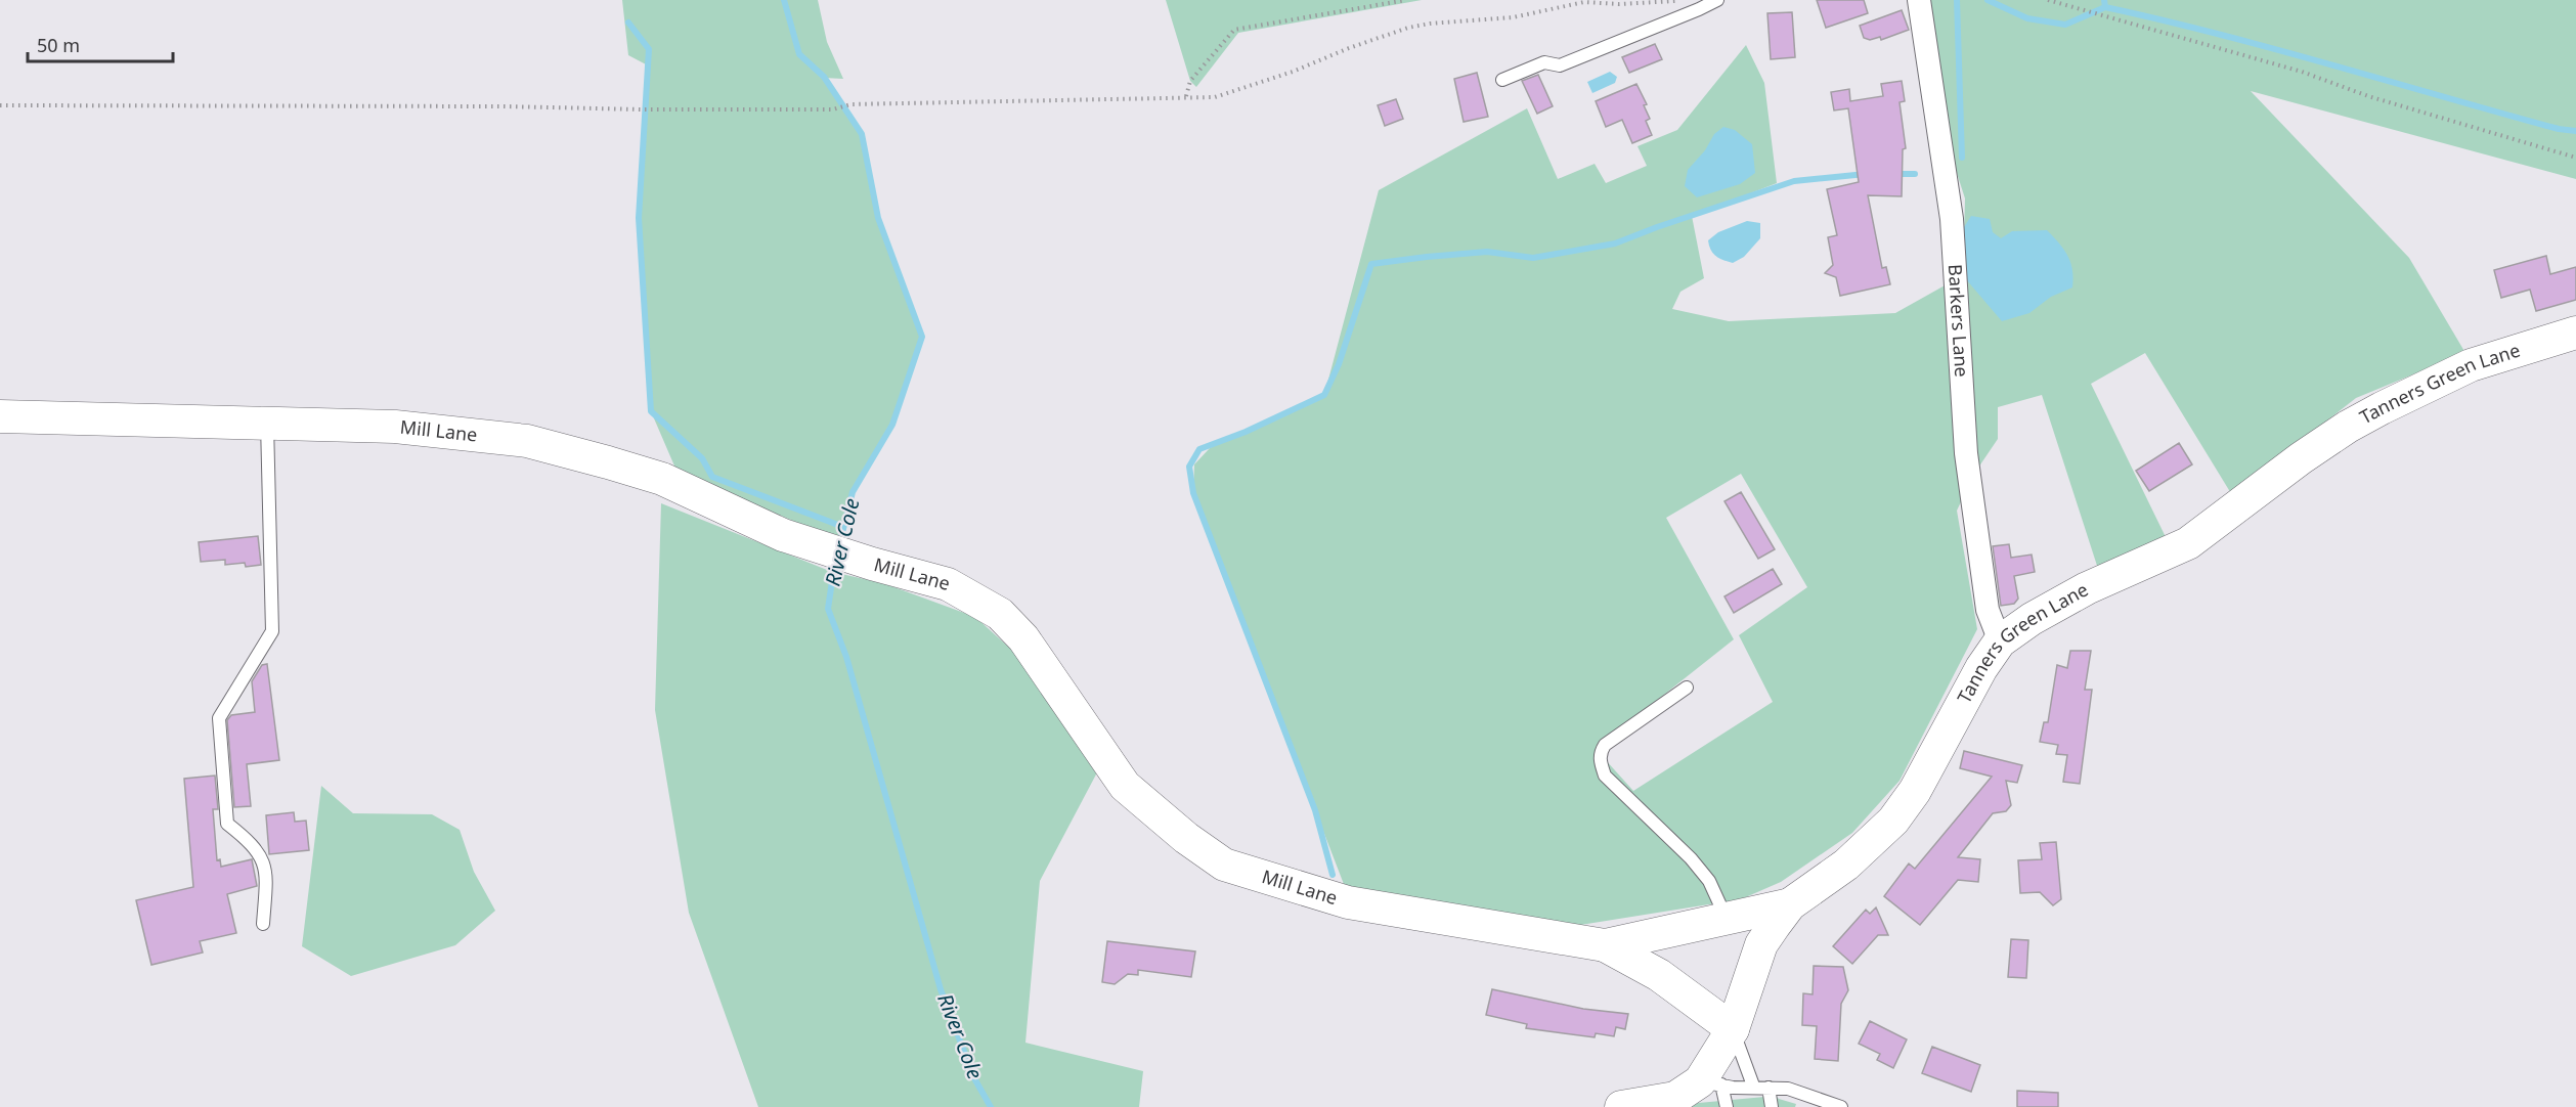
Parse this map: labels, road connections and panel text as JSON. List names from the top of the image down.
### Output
{
  "streets": {
    "street": ["Barkers Lane", "Tanners Green Lane", "Mill Lane"]
  },
  "crossings": [
    ["Barkers Lane", "Tanners Green Lane"],
    ["Tanners Green Lane", "Mill Lane"]
  ],
  "water": ["River Cole"],
  "scale_bar": "50 m"
}
